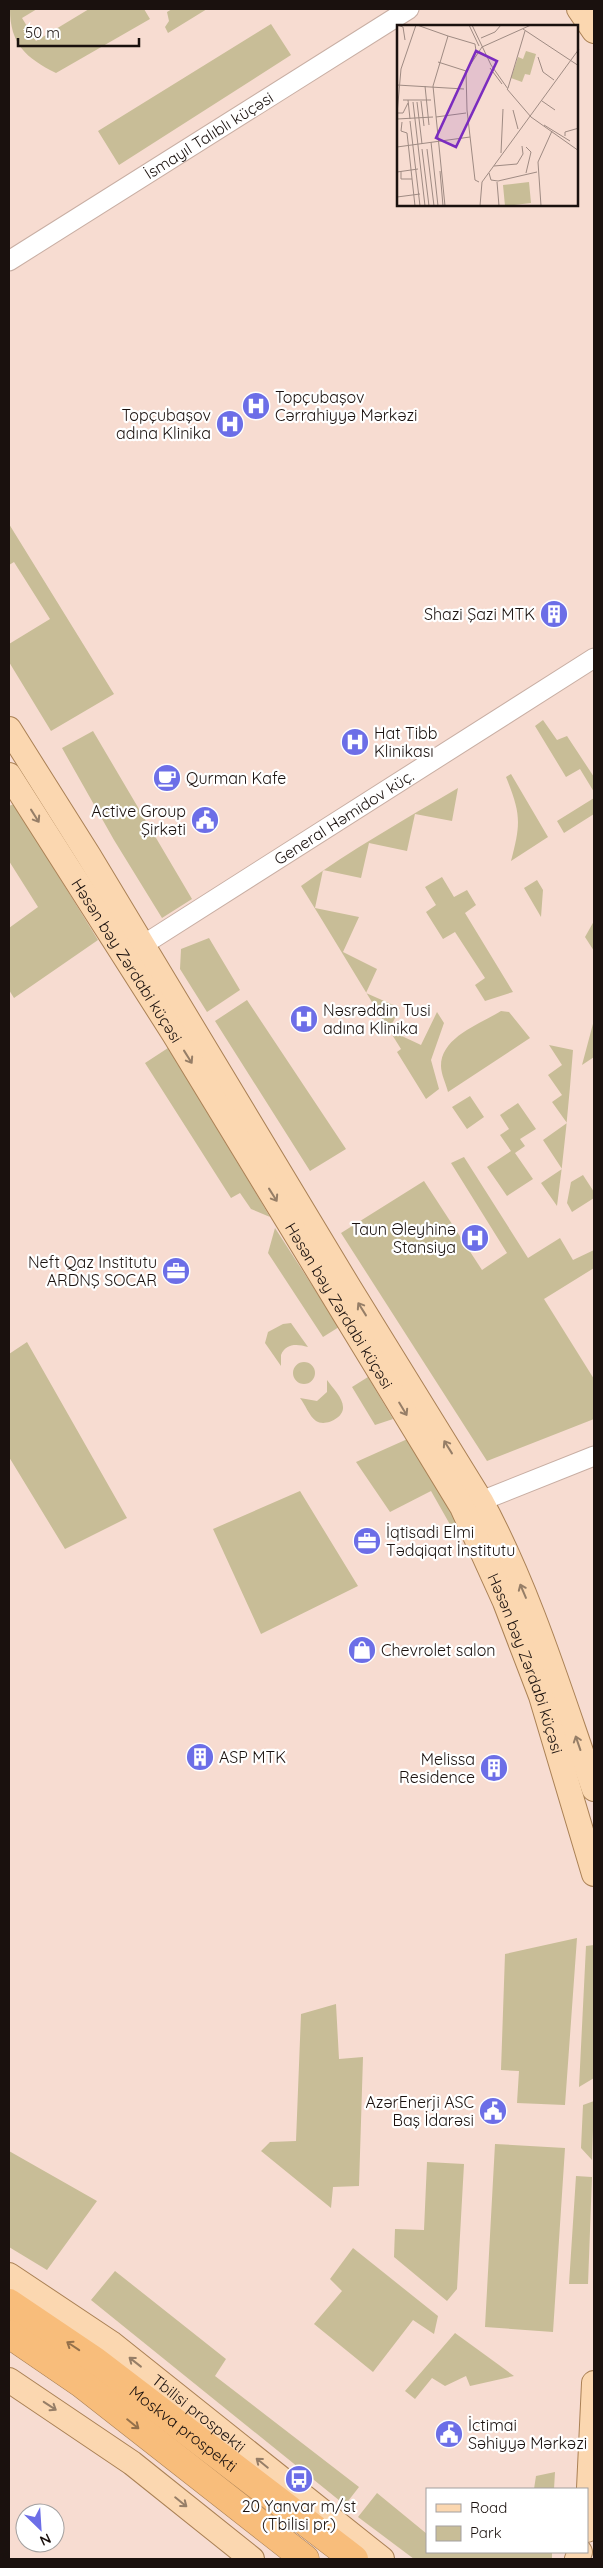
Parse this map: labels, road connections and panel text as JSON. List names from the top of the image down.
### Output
{
  "streets": {
    "highway": ["Moskva prospekti"],
    "main road": ["Həsən bəy Zərdabi küçəsi", "Tbilisi prospekti"],
    "street": ["İsmayıl Talıblı küçəsi", "General Həmidov küç."]
  },
  "crossings": [
    ["General Həmidov küç.", "Həsən bəy Zərdabi küçəsi"]
  ],
  "places": {
    "hospital": [
      "Topçubaşov Cərrahiyyə Mərkəzi",
      "Topçubaşov adına Klinika",
      "Hat Tibb Klinikası",
      "Nəsrəddin Tusi adına Klinika",
      "Taun Əleyhinə Stansiya"
    ],
    "building": ["Shazi Şazi MTK", "ASP MTK", "Melissa Residence"],
    "cafe": ["Qurman Kafe"],
    "public building": ["Active Group Şirkəti", "AzərEnerji ASC Baş İdarəsi", "İctimai Səhiyyə Mərkəzi"],
    "office": ["Neft Qaz Institutu ARDNŞ SOCAR", "İqtisadi Elmi Tədqiqat İnstitutu"],
    "shop": ["Chevrolet salon"],
    "bus stop": ["20 Yanvar m/st (Tbilisi pr.)"]
  },
  "legend": ["Road", "Park"],
  "scale_bar": "50 m",
  "north": "bottom right"
}
